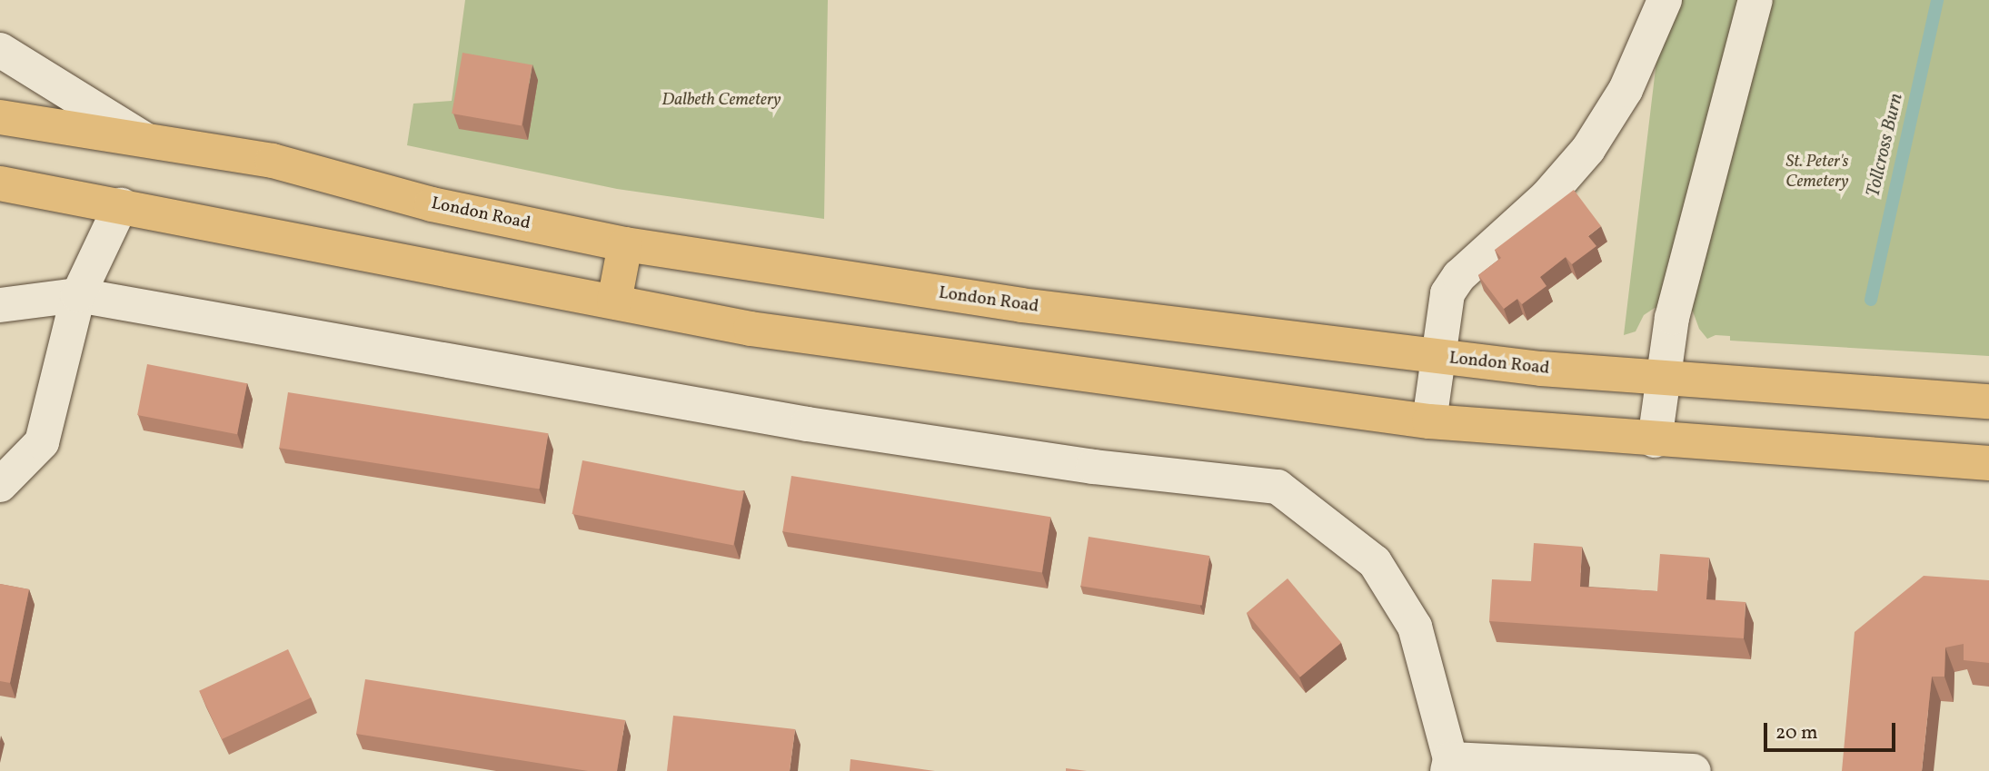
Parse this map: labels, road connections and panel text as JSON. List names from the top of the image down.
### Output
{
  "streets": {
    "main road": ["London Road"]
  },
  "water": ["Tollcross Burn"],
  "parks": ["Dalbeth Cemetery", "St. Peter's Cemetery"],
  "scale_bar": "20 m"
}
